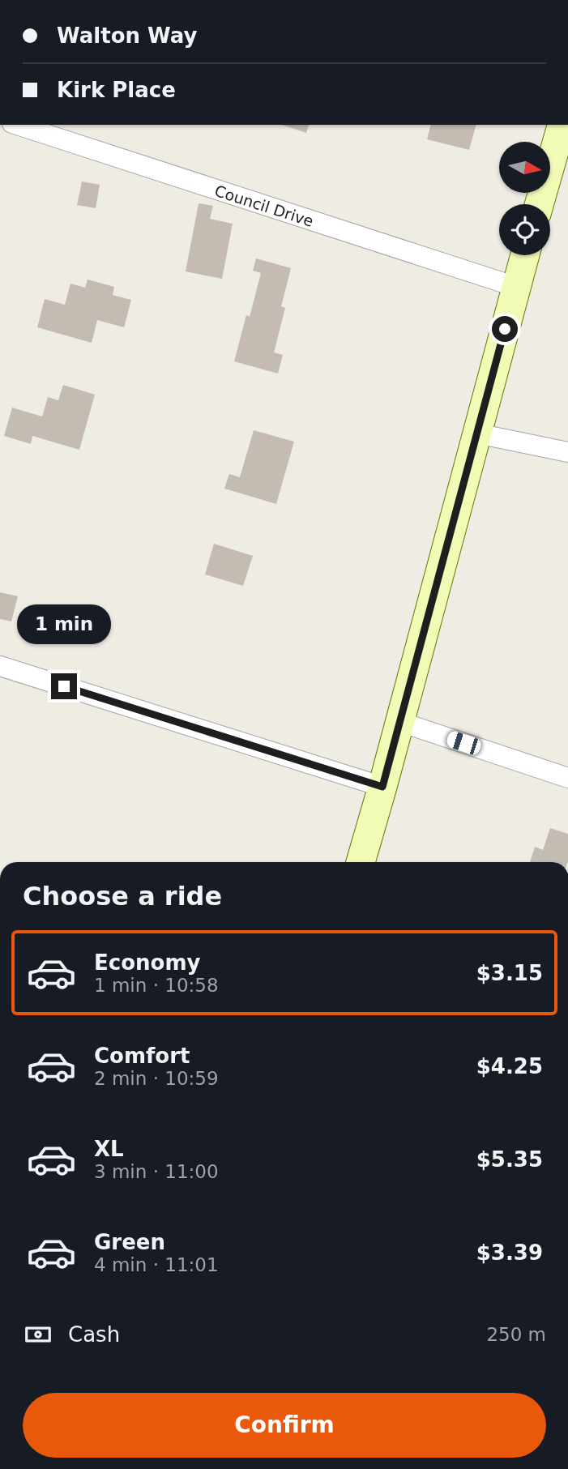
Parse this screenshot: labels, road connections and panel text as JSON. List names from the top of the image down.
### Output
{
  "streets": {
    "street": ["Council Drive"]
  },
  "north": "right",
  "page": {
    "banner": ["Walton Way", "Kirk Place"],
    "bubble": "1 min",
    "heading": "Choose a ride",
    "list": [
      {
        "name": "Economy",
        "note": "1 min · 10:58",
        "value": "$3.15"
      },
      {
        "name": "Comfort",
        "note": "2 min · 10:59",
        "value": "$4.25"
      },
      {
        "name": "XL",
        "note": "3 min · 11:00",
        "value": "$5.35"
      },
      {
        "name": "Green",
        "note": "4 min · 11:01",
        "value": "$3.39"
      }
    ],
    "pay": ["Cash", "250 m"],
    "buttons": "Confirm"
  }
}
